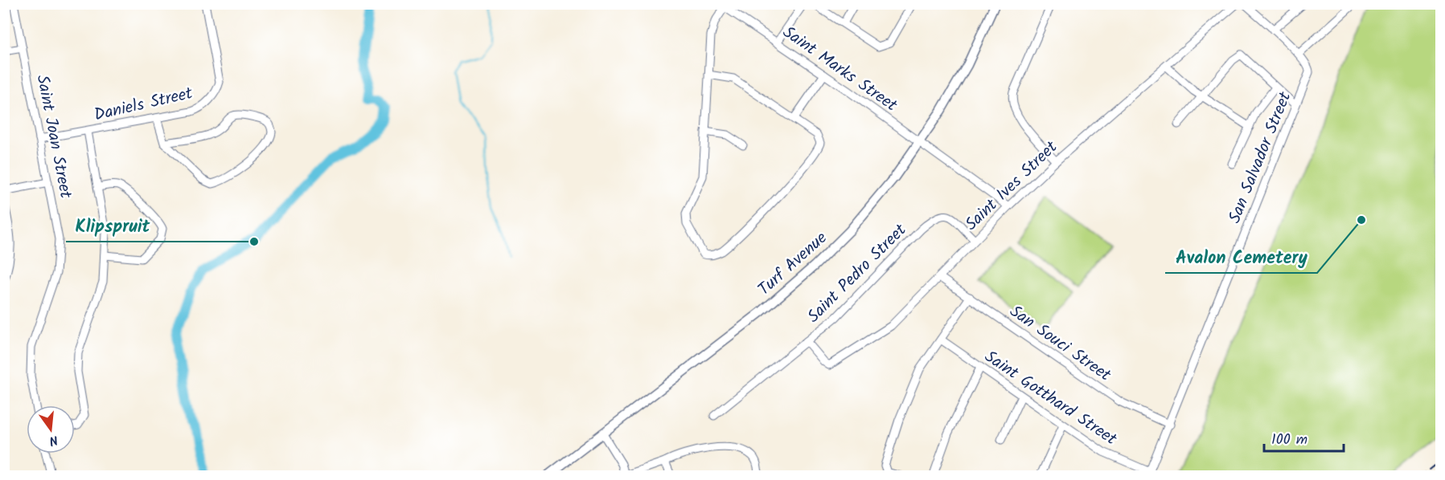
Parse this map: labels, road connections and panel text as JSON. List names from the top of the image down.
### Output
{
  "streets": {
    "main road": ["Turf Avenue"],
    "street": [
      "Saint Marks Street",
      "Daniels Street",
      "Saint Joan Street",
      "San Salvador Street",
      "Saint Ives Street",
      "Saint Pedro Street",
      "San Souci Street",
      "Saint Gotthard Street"
    ]
  },
  "crossings": [
    ["Saint Marks Street", "Saint Ives Street"],
    ["Saint Marks Street", "Turf Avenue"],
    ["Daniels Street", "Saint Joan Street"],
    ["San Salvador Street", "San Souci Street"],
    ["San Salvador Street", "Saint Gotthard Street"],
    ["Saint Ives Street", "Saint Pedro Street"],
    ["Saint Ives Street", "San Souci Street"]
  ],
  "places": ["Avalon Cemetery", "Klipspruit"],
  "scale_bar": "100 m",
  "north": "bottom"
}
